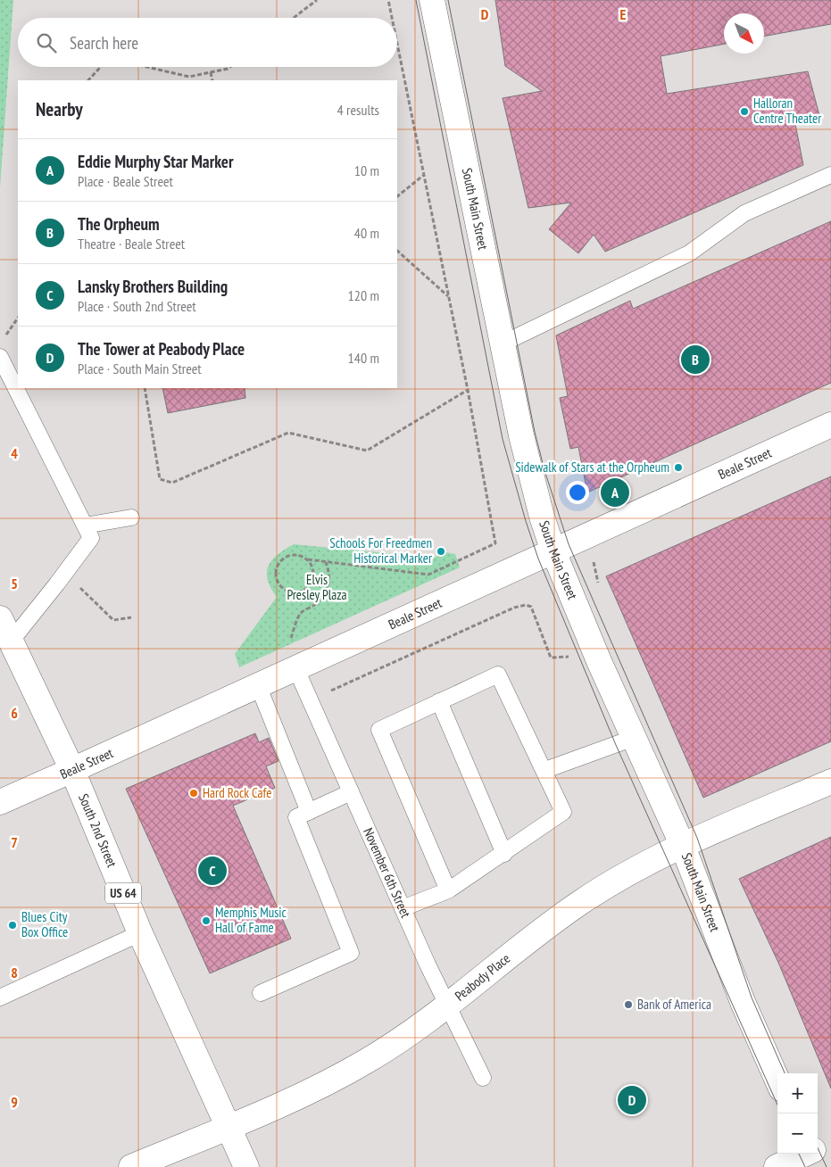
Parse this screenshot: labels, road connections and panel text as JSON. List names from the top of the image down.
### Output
{
  "streets": {
    "street": [
      "South Main Street",
      "Beale Street",
      "South 2nd Street",
      "US 64",
      "Peabody Place"
    ],
    "lane": ["November 6th Street"]
  },
  "crossings": [
    ["South Main Street", "Beale Street"],
    ["South Main Street", "Peabody Place"],
    ["Beale Street", "South 2nd Street"],
    ["Beale Street", "November 6th Street"],
    ["South 2nd Street", "Peabody Place"],
    ["November 6th Street", "Peabody Place"]
  ],
  "parks": ["Elvis Presley Plaza"],
  "places": [
    "Halloran Centre Theater",
    "Sidewalk of Stars at the Orpheum",
    "Schools For Freedmen Historical Marker",
    "Hard Rock Cafe",
    "Memphis Music Hall of Fame",
    "Blues City Box Office",
    "Bank of America"
  ],
  "north": "bottom right",
  "page": {
    "search": "Search here",
    "heading": ["Nearby", "4 results"],
    "list": [
      {
        "mark": "A",
        "name": "Eddie Murphy Star Marker",
        "note": "Place · Beale Street",
        "value": "10 m"
      },
      {
        "mark": "B",
        "name": "The Orpheum",
        "note": "Theatre · Beale Street",
        "value": "40 m"
      },
      {
        "mark": "C",
        "name": "Lansky Brothers Building",
        "note": "Place · South 2nd Street",
        "value": "120 m"
      },
      {
        "mark": "D",
        "name": "The Tower at Peabody Place",
        "note": "Place · South Main Street",
        "value": "140 m"
      }
    ],
    "pins": [
      "B",
      "A",
      "C",
      "D"
    ],
    "map_buttons": ["+", "−"]
  },
  "grid": {
    "columns": ["D", "E"],
    "rows": [
      "4",
      "5",
      "6",
      "7",
      "8",
      "9"
    ]
  }
}
